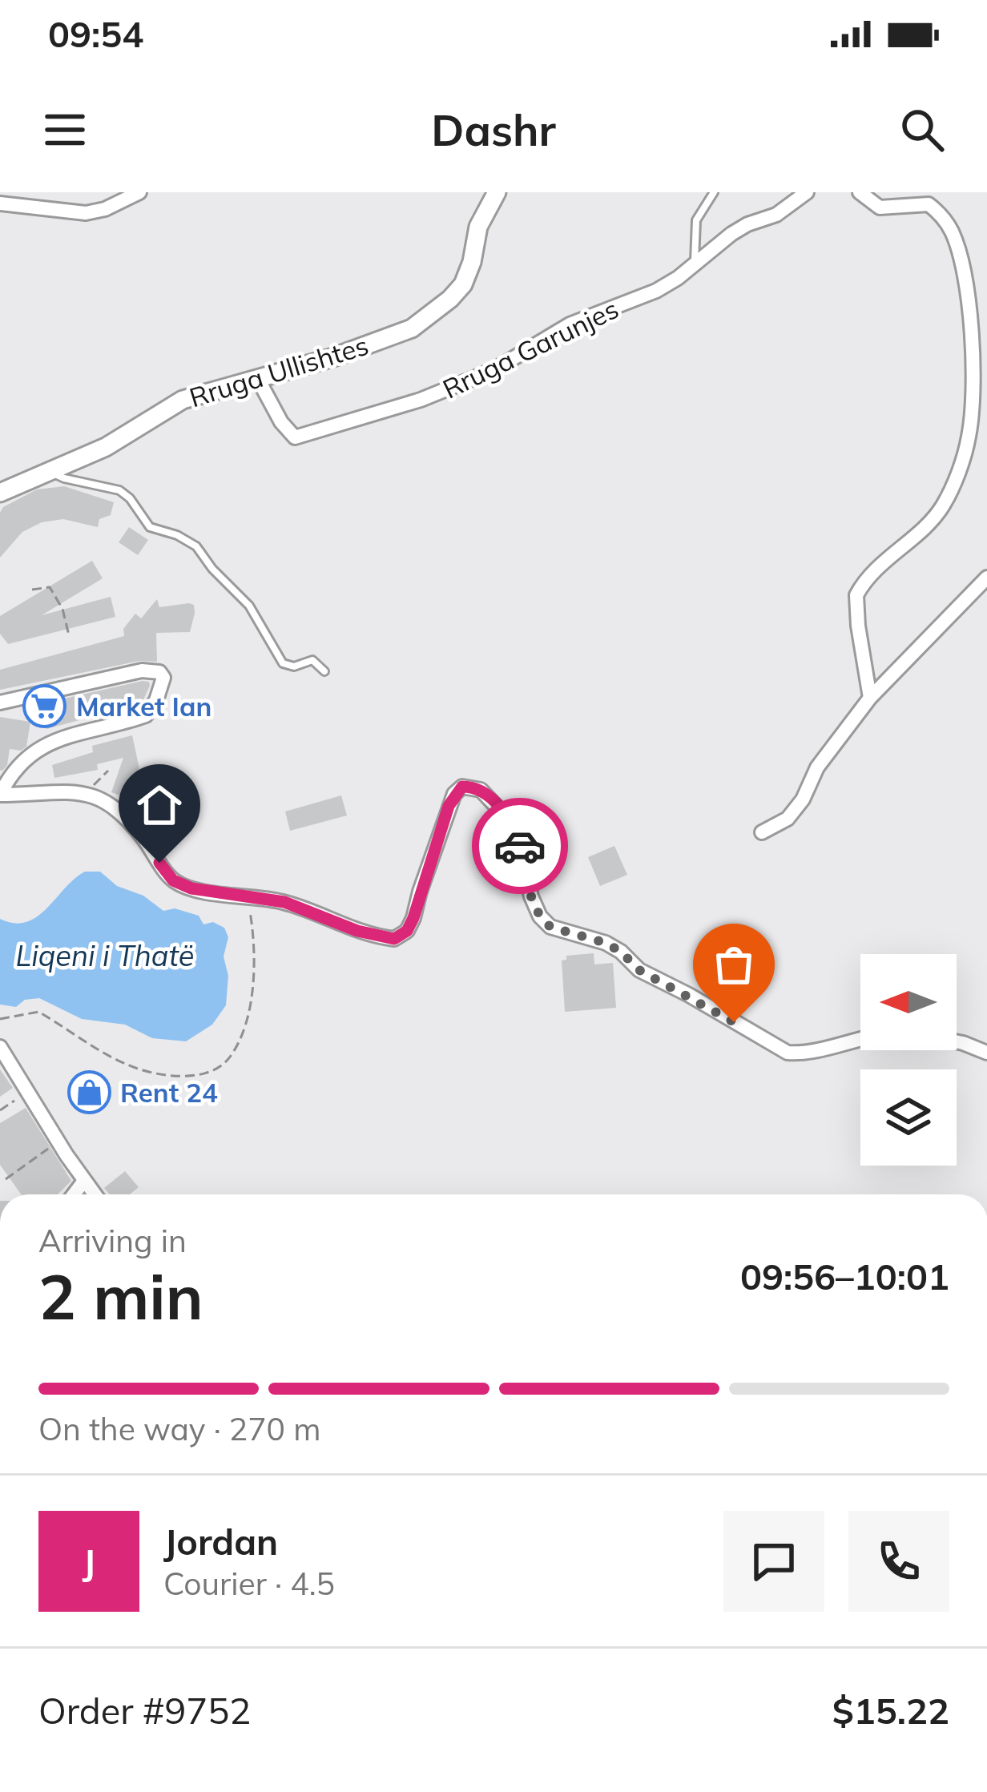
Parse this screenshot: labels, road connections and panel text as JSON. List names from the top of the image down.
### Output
{
  "streets": {
    "street": ["Rruga Garunjes", "Rruga Ullishtes"]
  },
  "crossings": [
    ["Rruga Garunjes", "Rruga Ullishtes"]
  ],
  "water": ["Liqeni i Thatë"],
  "places": {
    "supermarket": ["Market Ian"],
    "shop": ["Rent 24"]
  },
  "north": "left",
  "page": {
    "status": "09:54",
    "header": "Dashr",
    "heading": ["2 min", "Arriving in", "09:56–10:01"],
    "panel": [
      "Jordan",
      "Courier · 4.5",
      "Order #9752",
      "$15.22"
    ],
    "bar": "On the way · 270 m",
    "round": "J"
  }
}
